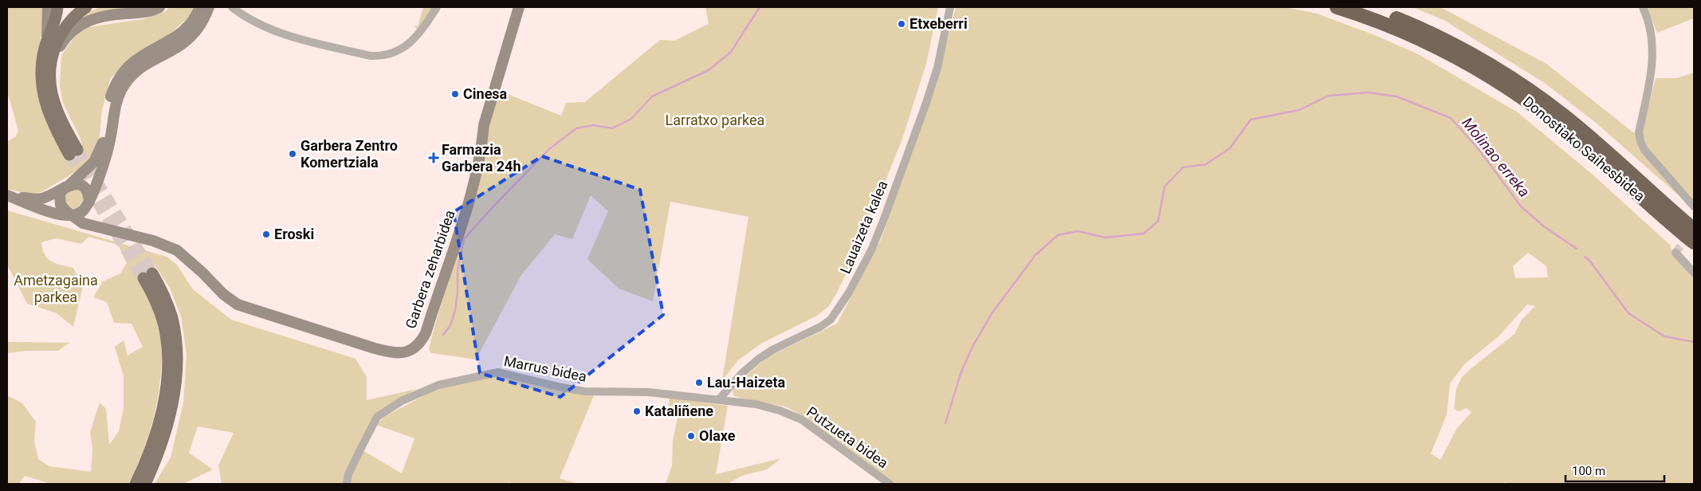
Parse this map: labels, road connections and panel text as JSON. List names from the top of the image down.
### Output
{
  "streets": {
    "highway": ["Donostiako Saihesbidea"],
    "street": [
      "Lauaizeta kalea",
      "Garbera zeharbidea",
      "Marrus bidea",
      "Putzueta bidea"
    ]
  },
  "crossings": [
    ["Lauaizeta kalea", "Marrus bidea"],
    ["Lauaizeta kalea", "Putzueta bidea"],
    ["Marrus bidea", "Putzueta bidea"]
  ],
  "water": ["Molinao erreka"],
  "parks": ["Larratxo parkea", "Ametzagaina parkea"],
  "places": {
    "other": [
      "Etxeberri",
      "Cinesa",
      "Garbera Zentro Komertziala",
      "Eroski",
      "Lau-Haizeta",
      "Kataliñene",
      "Olaxe"
    ],
    "health": ["Farmazia Garbera 24h"]
  },
  "scale_bar": "100 m"
}
